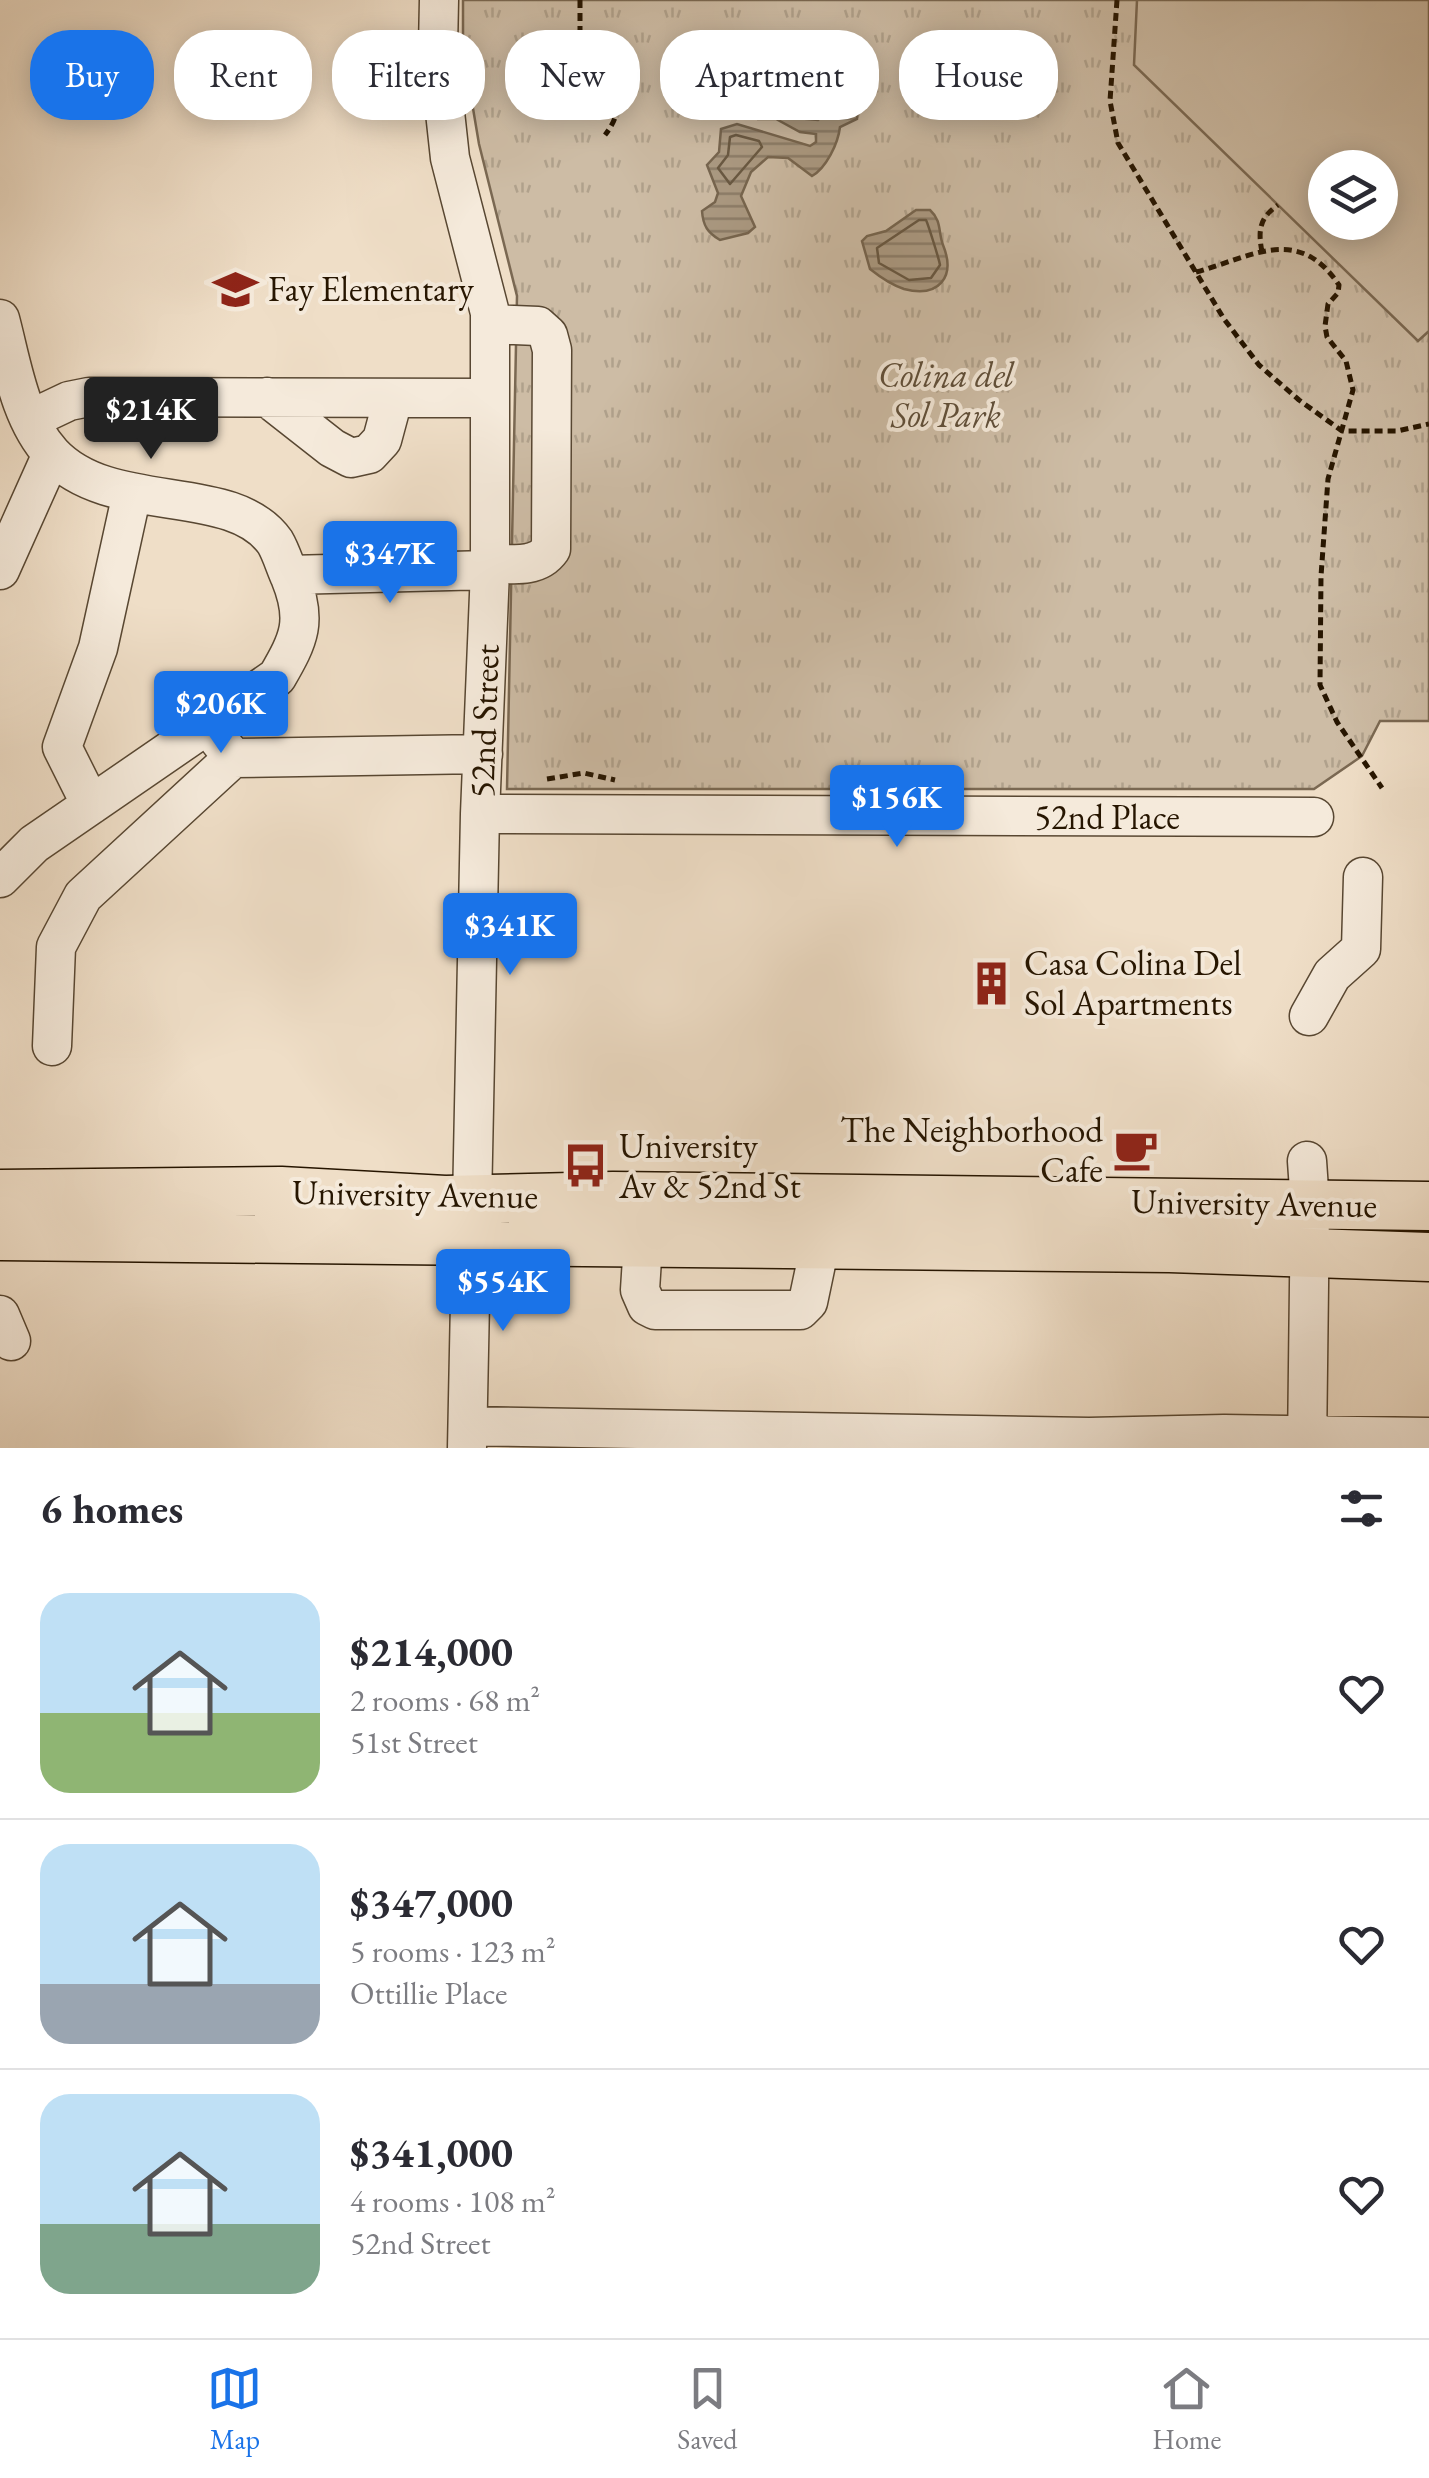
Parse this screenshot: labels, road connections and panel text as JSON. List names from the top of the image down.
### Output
{
  "streets": {
    "main road": ["University Avenue"],
    "street": ["52nd Street", "52nd Place"]
  },
  "crossings": [
    ["52nd Street", "52nd Place"],
    ["52nd Street", "University Avenue"]
  ],
  "parks": ["Colina del Sol Park"],
  "places": {
    "school or university": ["Fay Elementary"],
    "building": ["Casa Colina Del Sol Apartments"],
    "cafe": ["The Neighborhood Cafe"],
    "bus stop": ["University Av & 52nd St"]
  },
  "page": {
    "chip": [
      "Buy",
      "Rent",
      "Filters",
      "New",
      "Apartment",
      "House"
    ],
    "price": [
      "$214K",
      "$347K",
      "$206K",
      "$156K",
      "$341K",
      "$554K"
    ],
    "heading": "6 homes",
    "list": [
      {
        "name": "$214,000",
        "note": "2 rooms · 68 m² · 51st Street"
      },
      {
        "name": "$347,000",
        "note": "5 rooms · 123 m² · Ottillie Place"
      },
      {
        "name": "$341,000",
        "note": "4 rooms · 108 m² · 52nd Street"
      }
    ],
    "tabs": ["Map", "Saved", "Home"]
  }
}
